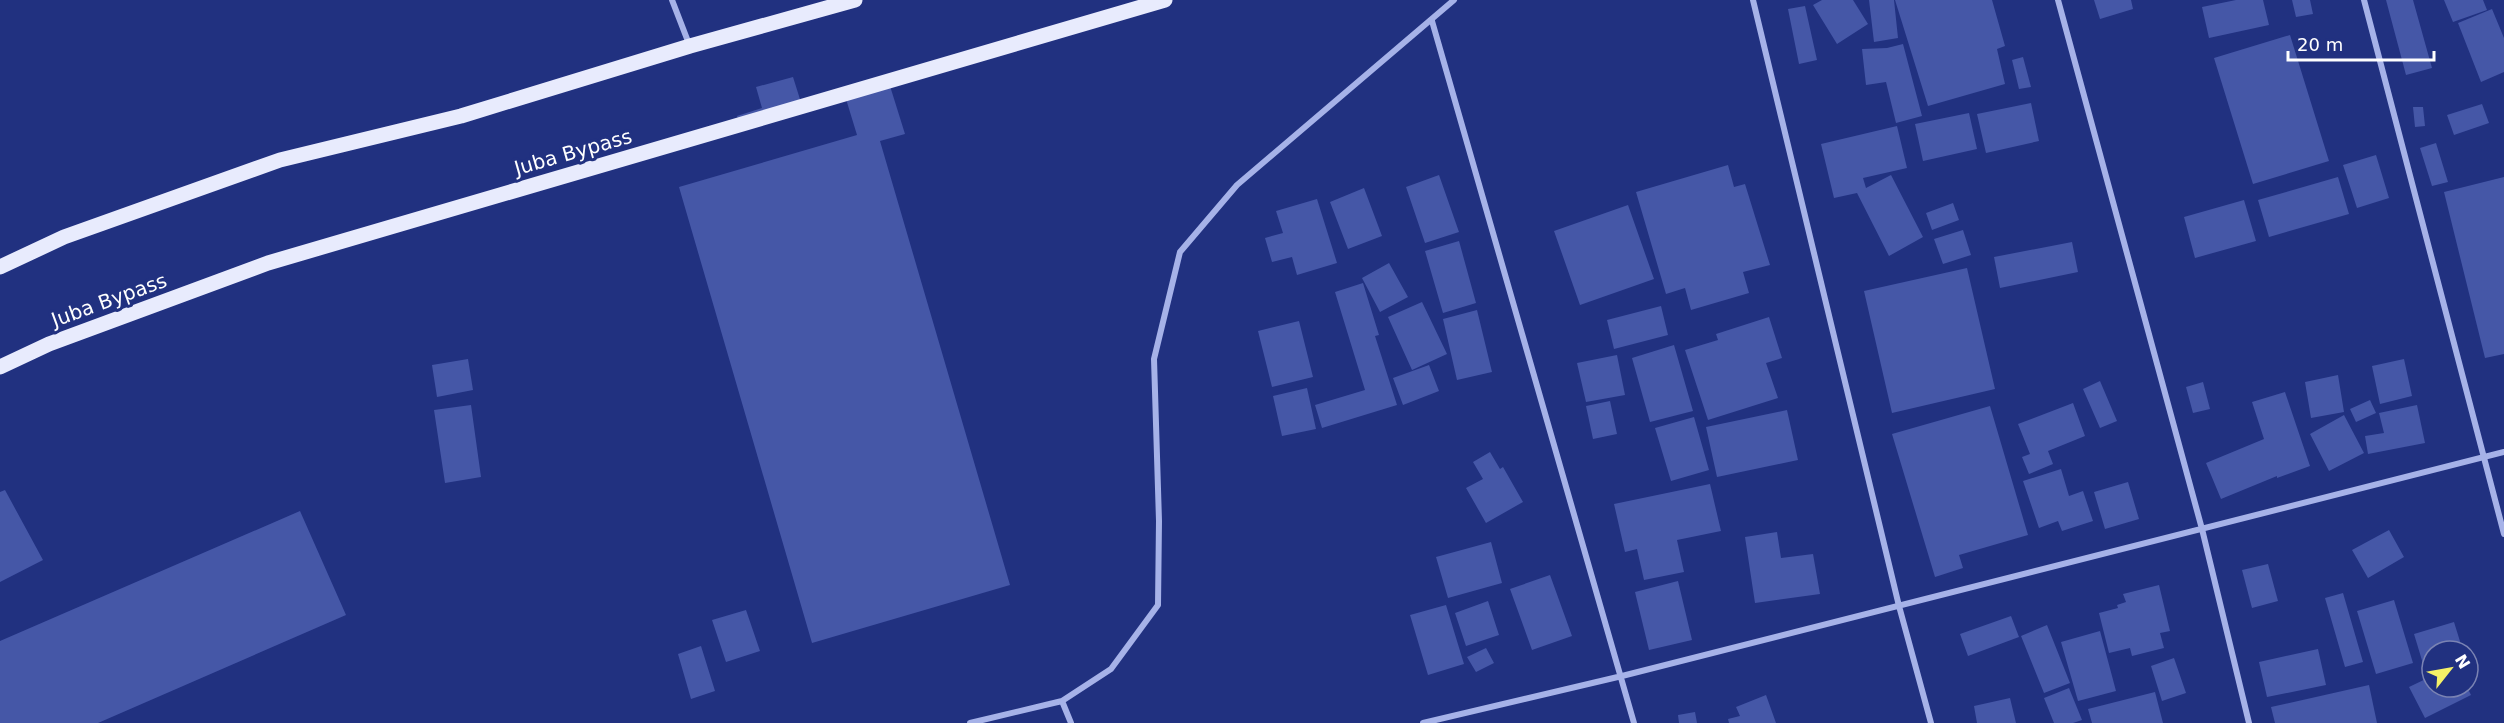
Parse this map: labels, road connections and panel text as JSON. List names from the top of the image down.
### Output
{
  "streets": {
    "main road": ["Juba Bypass"]
  },
  "scale_bar": "20 m",
  "north": "top right"
}
